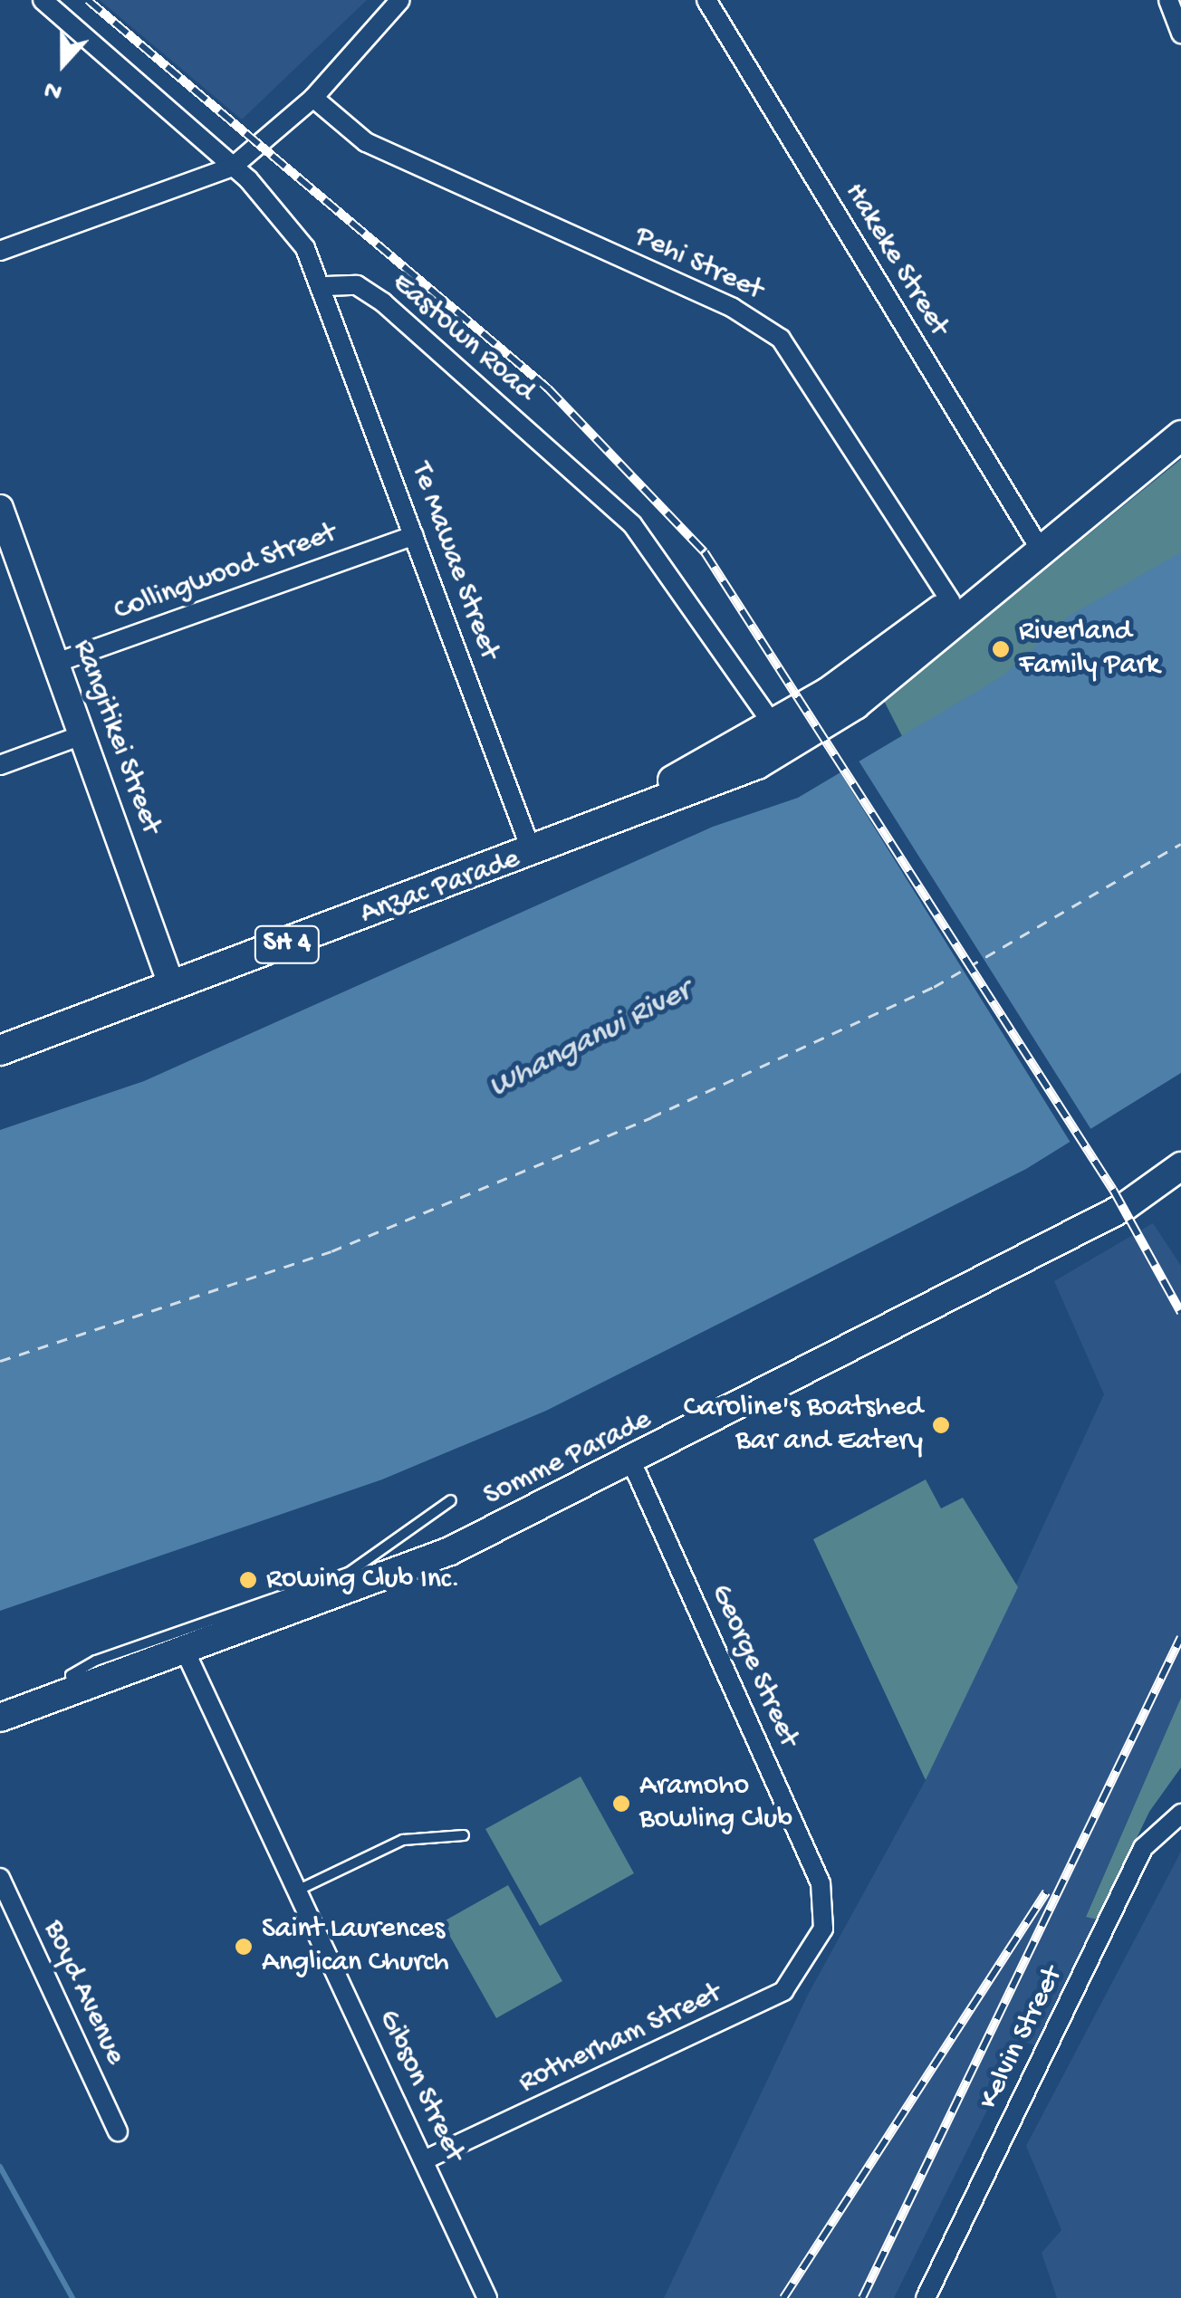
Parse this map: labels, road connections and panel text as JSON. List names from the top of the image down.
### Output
{
  "streets": {
    "main road": ["Anzac Parade", "SH 4", "Somme Parade"],
    "street": [
      "Hakeke Street",
      "Pehi Street",
      "Eastown Road",
      "Te Mawae Street",
      "Collingwood Street",
      "Rangitikei Street",
      "George Street",
      "Boyd Avenue",
      "Kelvin Street",
      "Rotherham Street",
      "Gibson Street"
    ]
  },
  "crossings": [
    ["Hakeke Street", "Anzac Parade"],
    ["Pehi Street", "Anzac Parade"],
    ["Eastown Road", "Te Mawae Street"],
    ["Eastown Road", "Anzac Parade"],
    ["Te Mawae Street", "Collingwood Street"],
    ["Te Mawae Street", "Anzac Parade"],
    ["Collingwood Street", "Rangitikei Street"],
    ["Rangitikei Street", "Anzac Parade"],
    ["Somme Parade", "George Street"],
    ["Somme Parade", "Gibson Street"],
    ["George Street", "Rotherham Street"],
    ["Rotherham Street", "Gibson Street"]
  ],
  "water": ["Whanganui River"],
  "places": [
    "Riverland Family Park",
    "Caroline's Boatshed Bar and Eatery",
    "Rowing Club Inc.",
    "Aramoho Bowling Club",
    "Saint Laurences Anglican Church"
  ],
  "north": "bottom"
}
